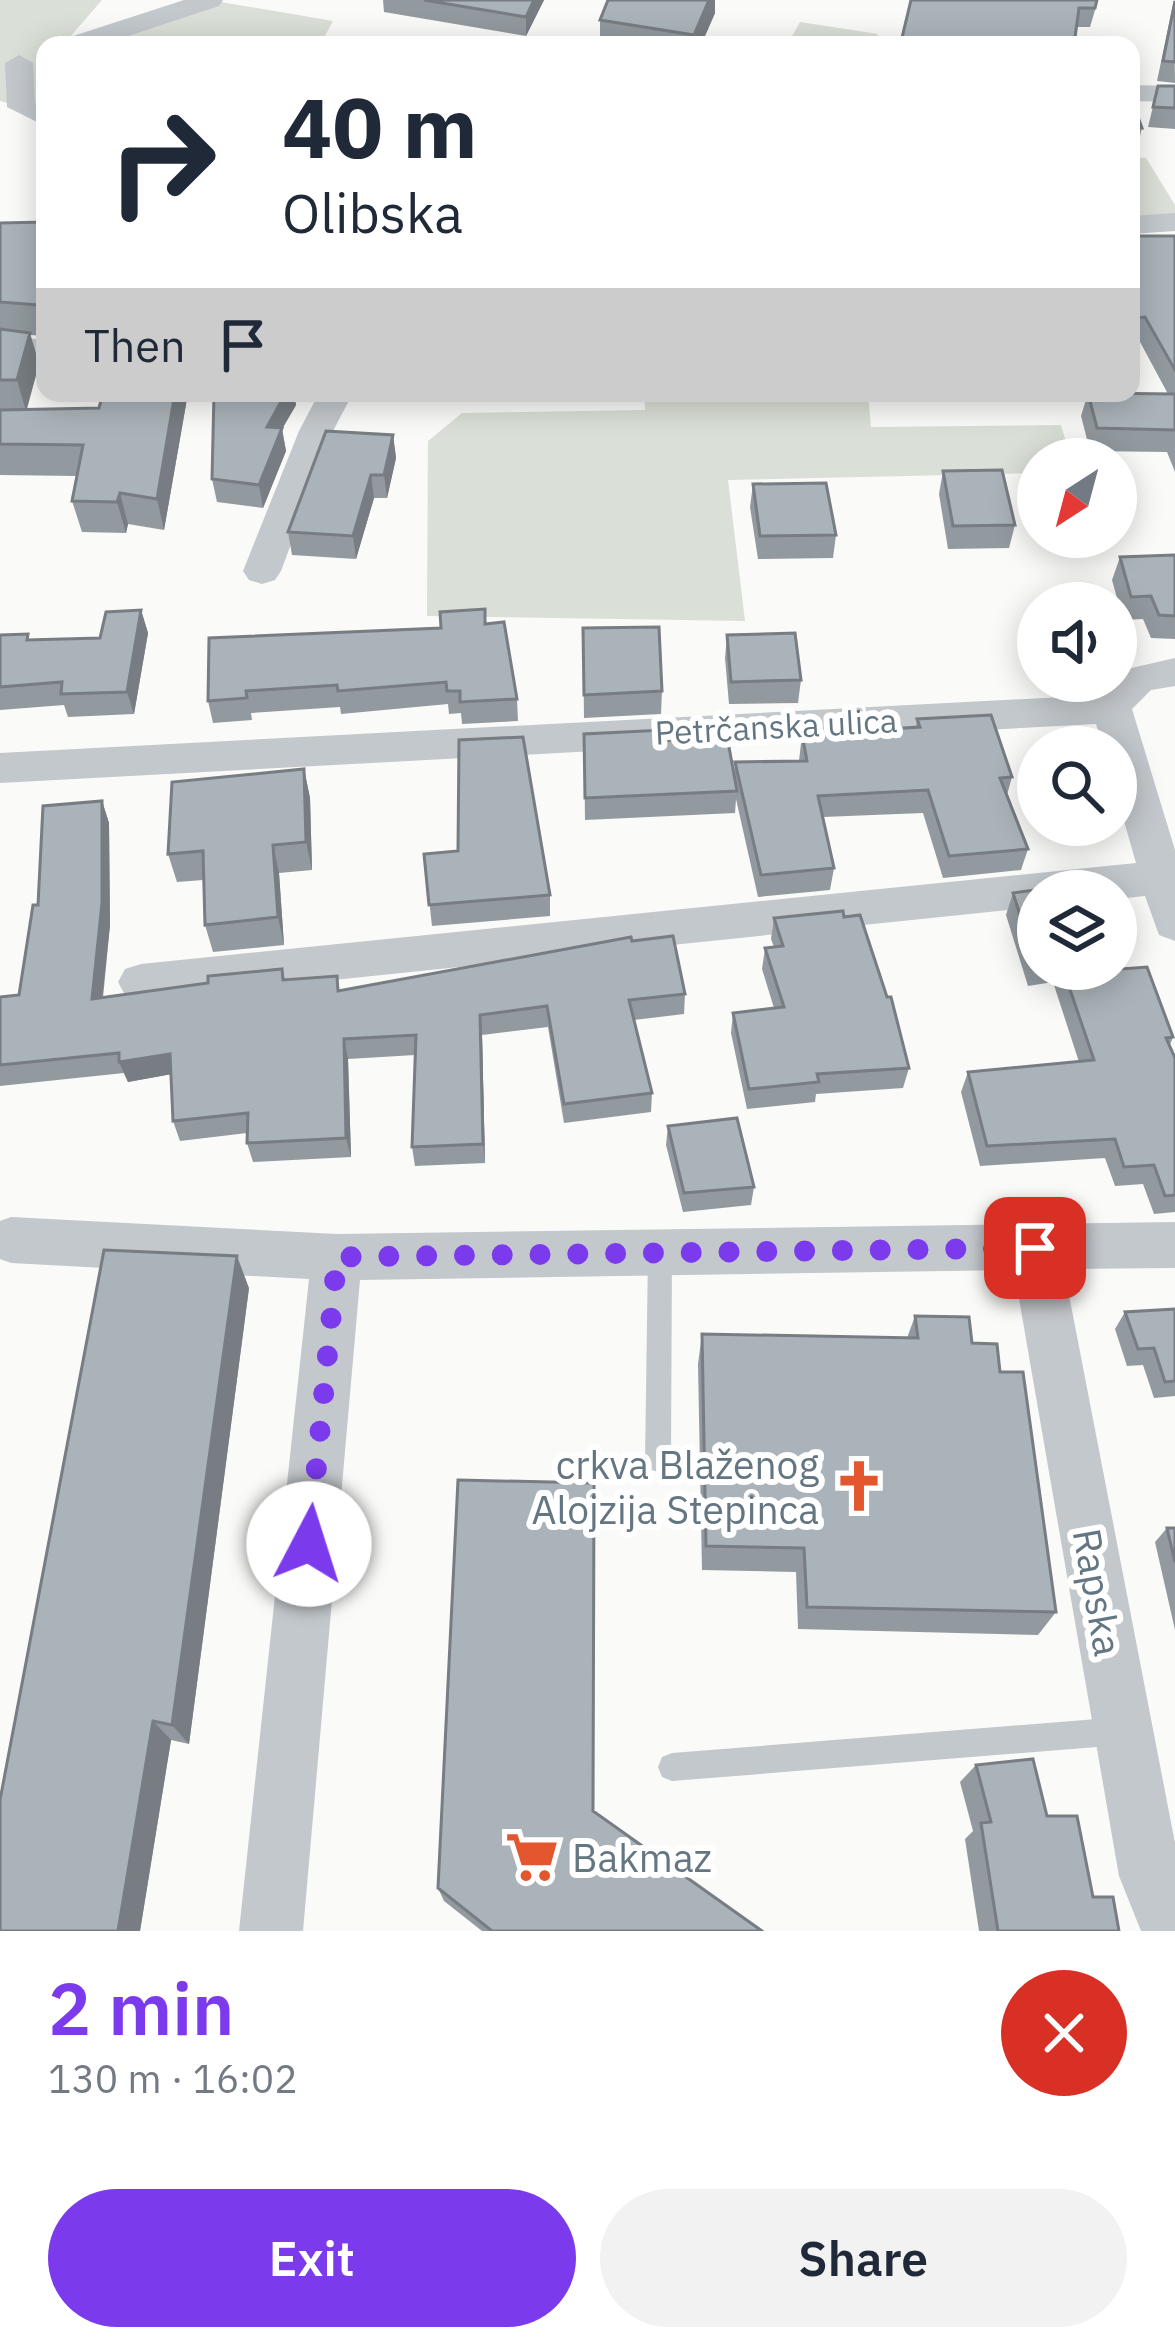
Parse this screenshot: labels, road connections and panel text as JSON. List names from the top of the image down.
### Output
{
  "streets": {
    "street": ["Petrčanska ulica", "Rapska"]
  },
  "places": {
    "church": ["crkva Blaženog Alojzija Stepinca"],
    "supermarket": ["Bakmaz"]
  },
  "north": "bottom left",
  "page": {
    "turn": ["40 m", "Olibska"],
    "then": "Then",
    "heading": ["2 min", "130 m · 16:02"],
    "buttons": ["Exit", "Share"]
  }
}
